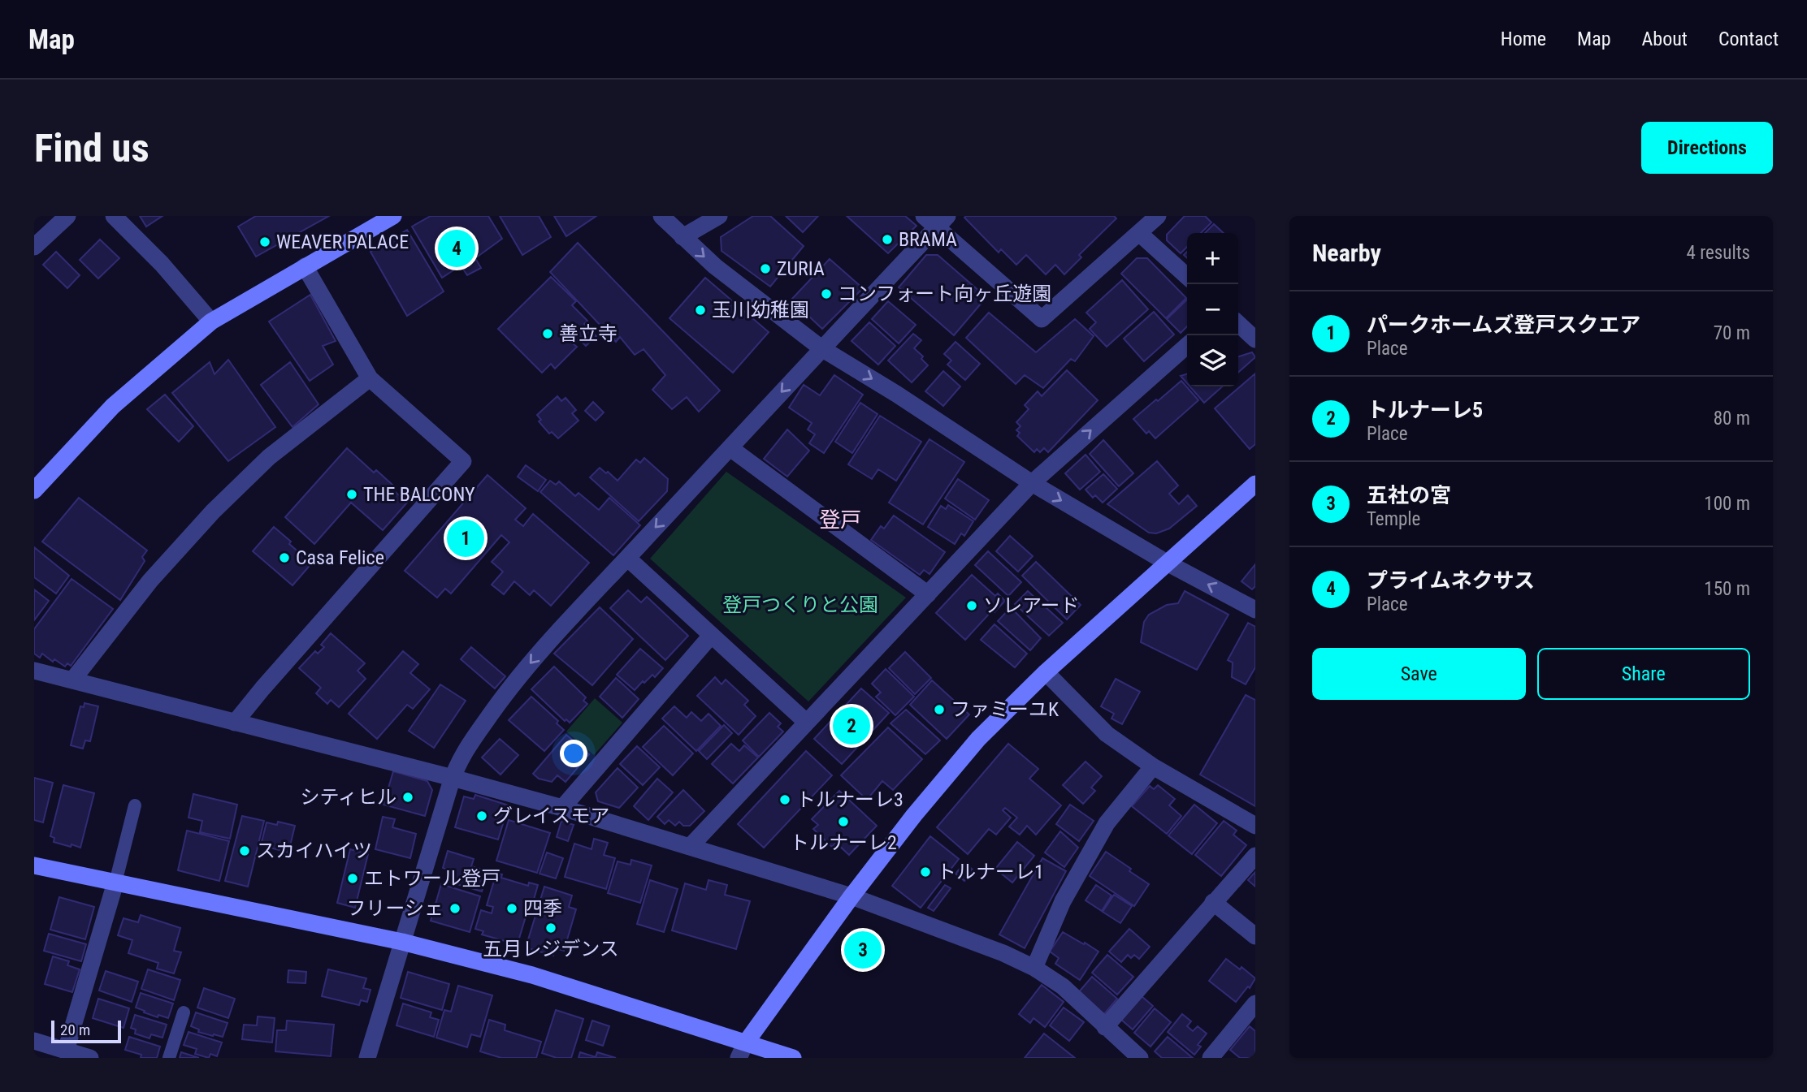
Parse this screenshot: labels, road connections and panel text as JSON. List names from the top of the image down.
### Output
{
  "districts": ["登戸"],
  "parks": ["登戸つくりと公園"],
  "places": [
    "BRAMA",
    "WEAVER PALACE",
    "ZURIA",
    "コンフォート向ヶ丘遊園",
    "玉川幼稚園",
    "善立寺",
    "THE BALCONY",
    "Casa Felice",
    "ソレアード",
    "ファミーユK",
    "シティヒル",
    "トルナーレ3",
    "グレイスモア",
    "トルナーレ2",
    "スカイハイツ",
    "トルナーレ1",
    "エトワール登戸",
    "フリーシェ",
    "四季",
    "五月レジデンス"
  ],
  "scale_bar": "20 m",
  "page": {
    "header": "Map",
    "nav": [
      "Home",
      "Map",
      "About",
      "Contact"
    ],
    "buttons": [
      "Directions",
      ["Save", "Share"]
    ],
    "title": "Find us",
    "heading": ["Nearby", "4 results"],
    "pins": [
      "4",
      "1",
      "2",
      "3"
    ],
    "map_buttons": ["+", "−"],
    "list": [
      {
        "mark": "1",
        "name": "パークホームズ登戸スクエア",
        "note": "Place",
        "value": "70 m"
      },
      {
        "mark": "2",
        "name": "トルナーレ5",
        "note": "Place",
        "value": "80 m"
      },
      {
        "mark": "3",
        "name": "五社の宮",
        "note": "Temple",
        "value": "100 m"
      },
      {
        "mark": "4",
        "name": "プライムネクサス",
        "note": "Place",
        "value": "150 m"
      }
    ],
    "scale": "20 m"
  }
}
